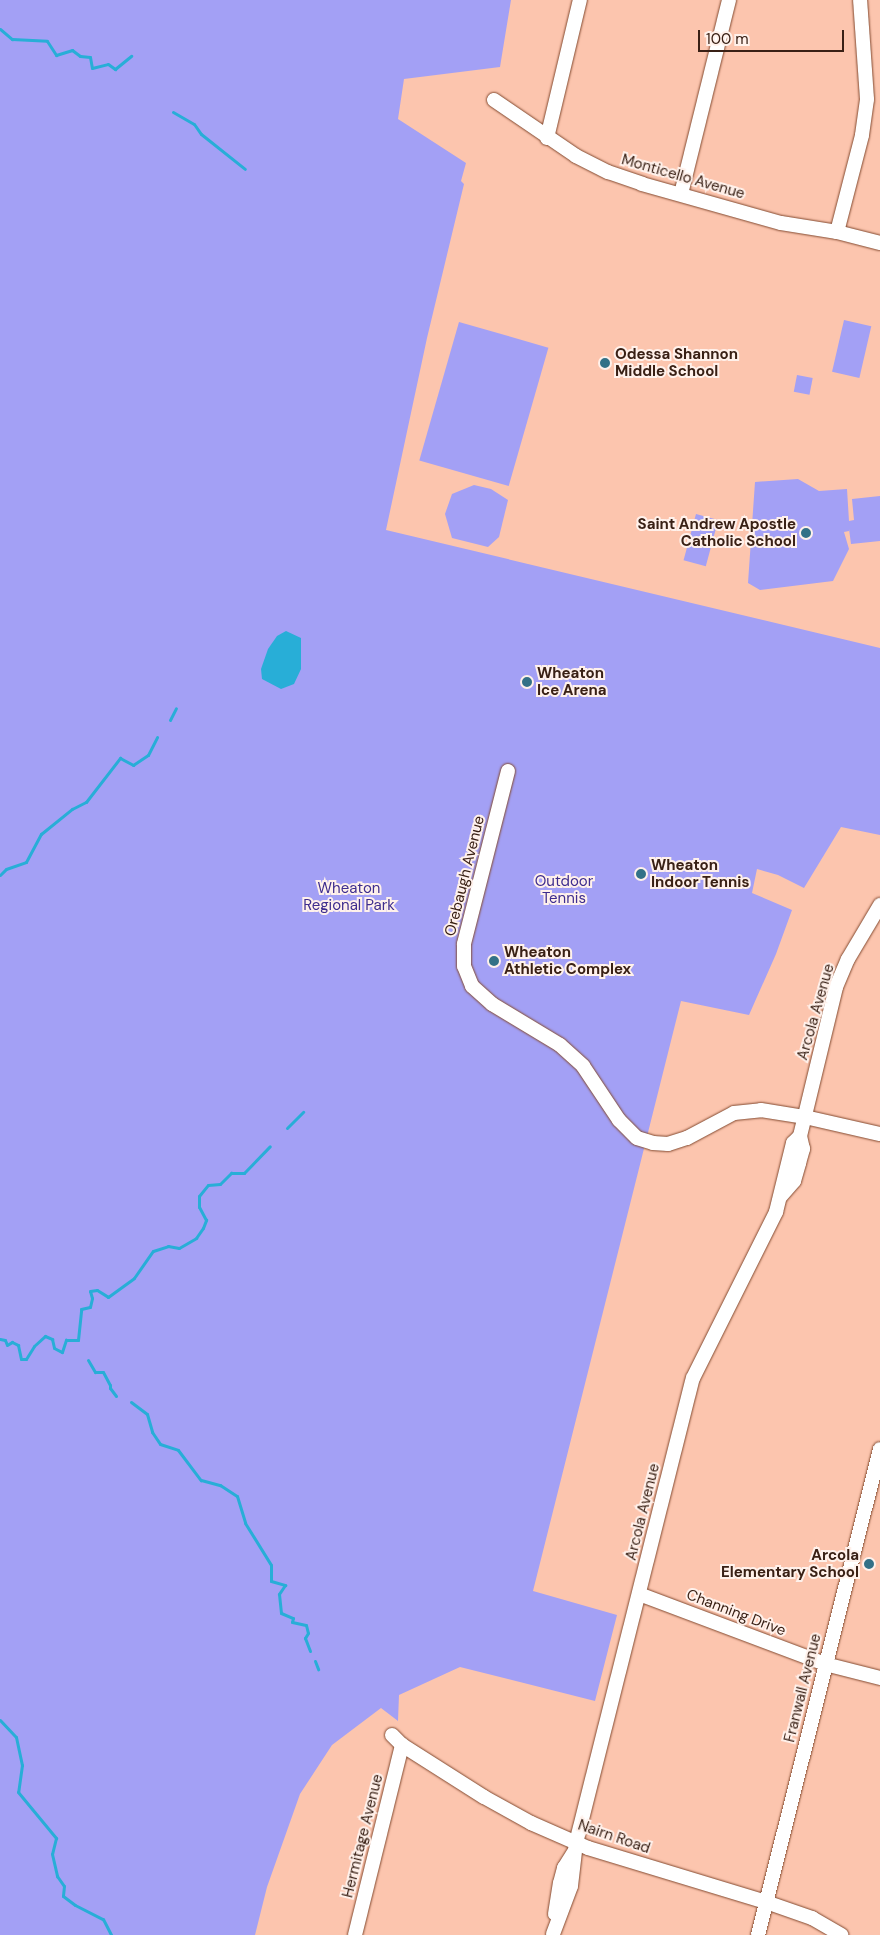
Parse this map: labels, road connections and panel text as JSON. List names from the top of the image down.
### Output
{
  "streets": {
    "street": [
      "Monticello Avenue",
      "Orebaugh Avenue",
      "Arcola Avenue",
      "Channing Drive",
      "Franwall Avenue",
      "Hermitage Avenue",
      "Nairn Road"
    ]
  },
  "crossings": [
    ["Orebaugh Avenue", "Arcola Avenue"],
    ["Arcola Avenue", "Channing Drive"],
    ["Arcola Avenue", "Nairn Road"],
    ["Channing Drive", "Franwall Avenue"],
    ["Franwall Avenue", "Nairn Road"],
    ["Hermitage Avenue", "Nairn Road"]
  ],
  "parks": ["Outdoor Tennis", "Wheaton Regional Park"],
  "places": [
    "Odessa Shannon Middle School",
    "Saint Andrew Apostle Catholic School",
    "Wheaton Ice Arena",
    "Wheaton Indoor Tennis",
    "Wheaton Athletic Complex",
    "Arcola Elementary School"
  ],
  "scale_bar": "100 m"
}
